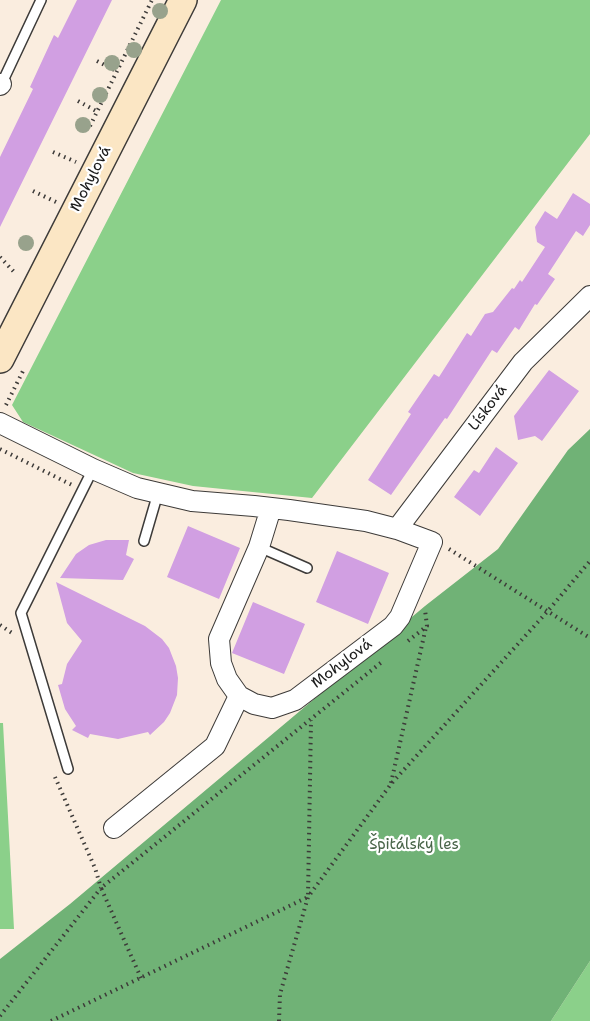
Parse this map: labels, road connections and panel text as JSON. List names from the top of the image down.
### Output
{
  "streets": {
    "street": ["Mohylová", "Lísková"]
  },
  "parks": ["Špitálský les"]
}
